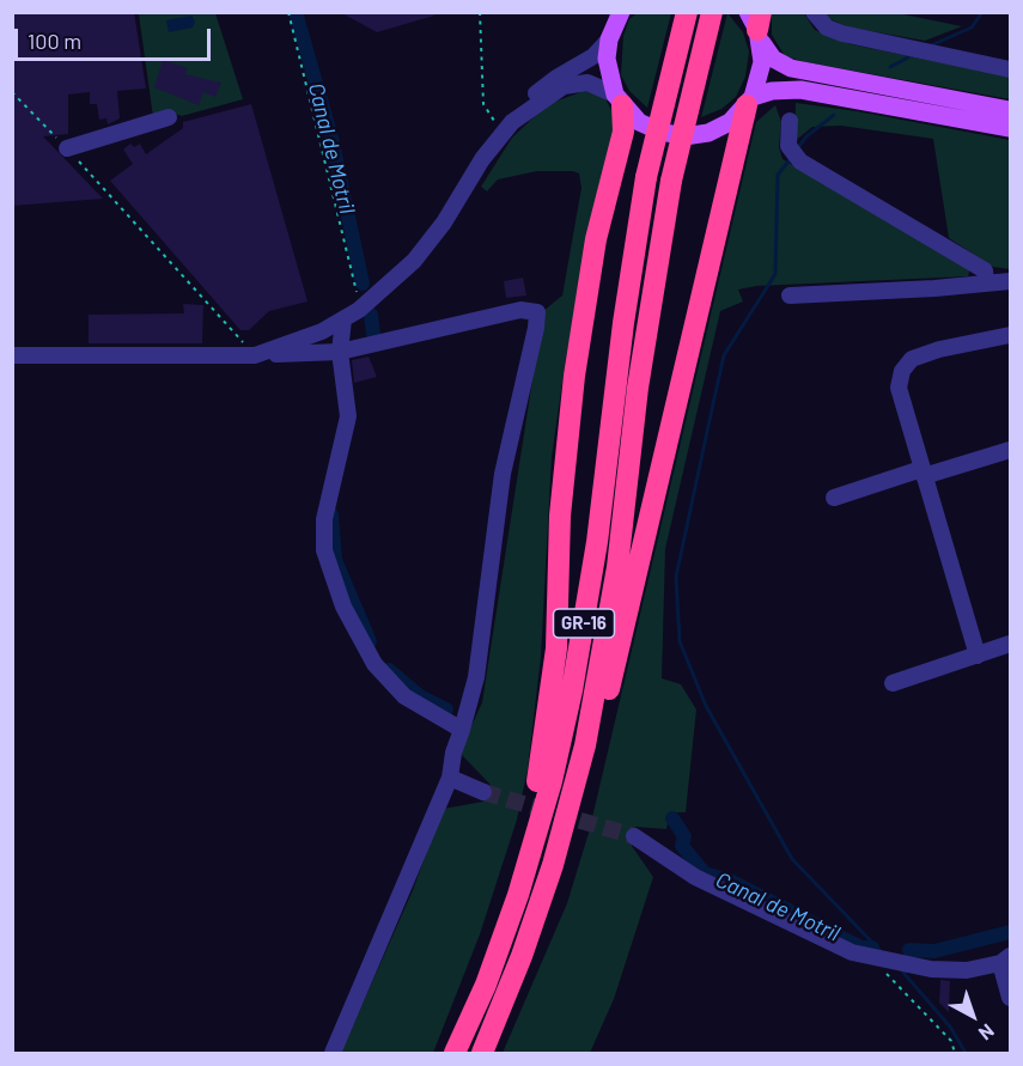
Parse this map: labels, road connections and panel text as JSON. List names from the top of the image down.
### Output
{
  "streets": {
    "highway": ["GR-16"]
  },
  "water": ["Canal de Motril"],
  "scale_bar": "100 m",
  "north": "bottom right"
}
